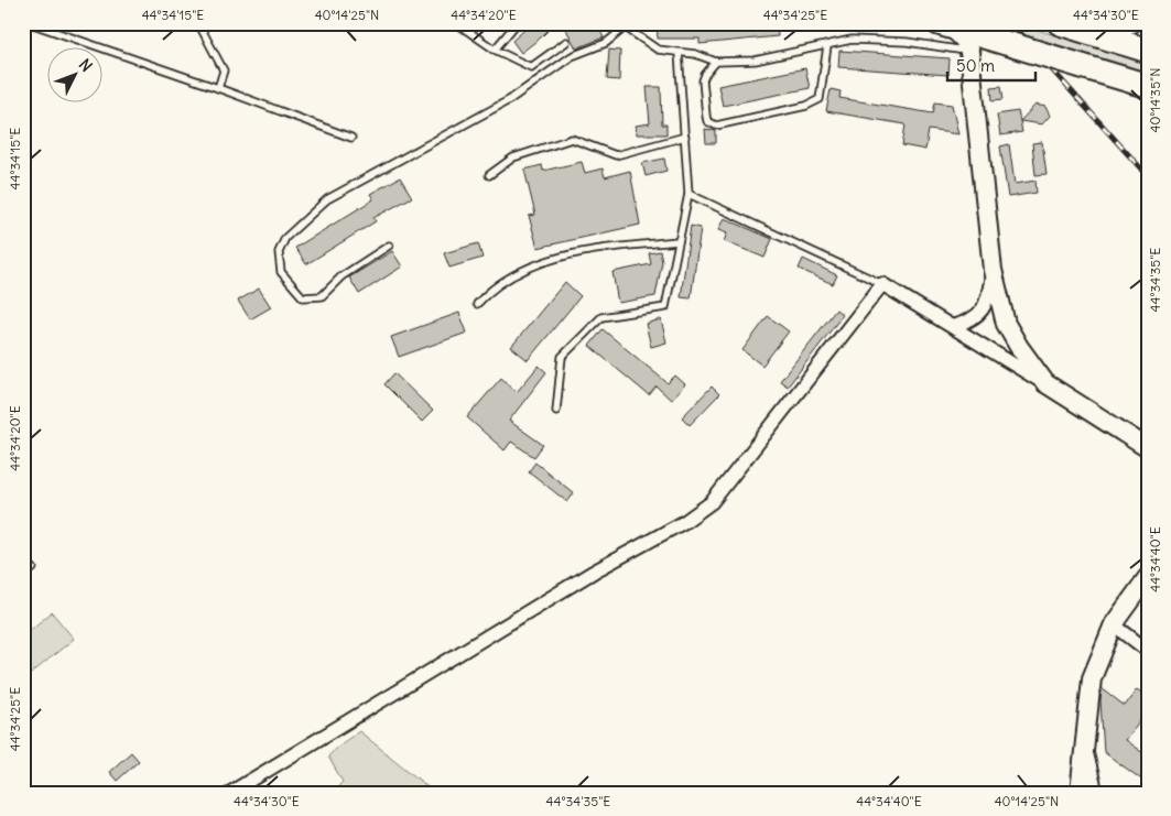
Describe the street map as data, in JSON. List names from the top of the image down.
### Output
{
  "scale_bar": "50 m",
  "north": "top right",
  "coordinates": [
    "44°34'15\"E",
    "40°14'25\"N",
    "44°34'20\"E",
    "44°34'25\"E",
    "44°34'30\"E",
    "40°14'35\"N",
    "44°34'35\"E",
    "44°34'40\"E"
  ]
}
